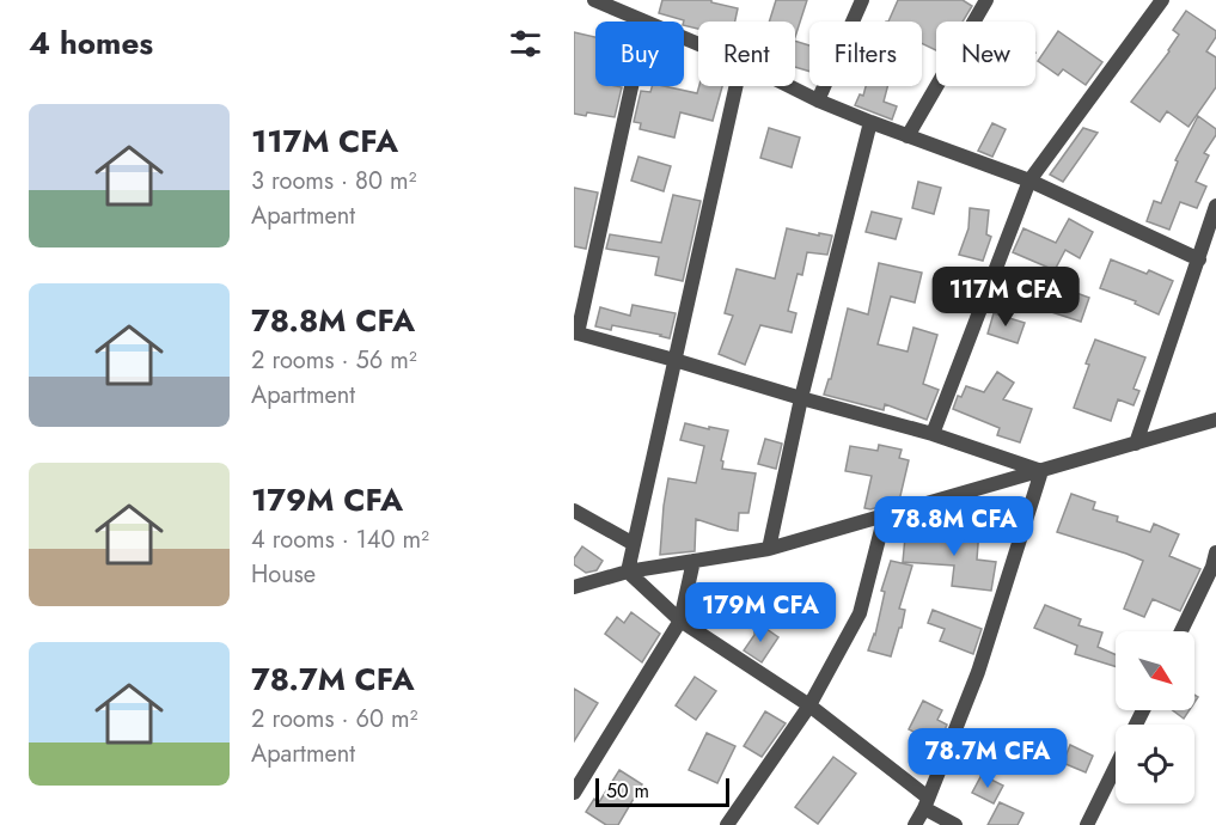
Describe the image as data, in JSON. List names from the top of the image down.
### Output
{
  "scale_bar": "50 m",
  "north": "bottom right",
  "page": {
    "heading": "4 homes",
    "chip": [
      "Buy",
      "Rent",
      "Filters",
      "New"
    ],
    "list": [
      {
        "name": "117M CFA",
        "note": "3 rooms · 80 m² · Apartment"
      },
      {
        "name": "78.8M CFA",
        "note": "2 rooms · 56 m² · Apartment"
      },
      {
        "name": "179M CFA",
        "note": "4 rooms · 140 m² · House"
      },
      {
        "name": "78.7M CFA",
        "note": "2 rooms · 60 m² · Apartment"
      }
    ],
    "price": [
      "117M CFA",
      "78.8M CFA",
      "179M CFA",
      "78.7M CFA"
    ],
    "scale": "50 m"
  }
}
